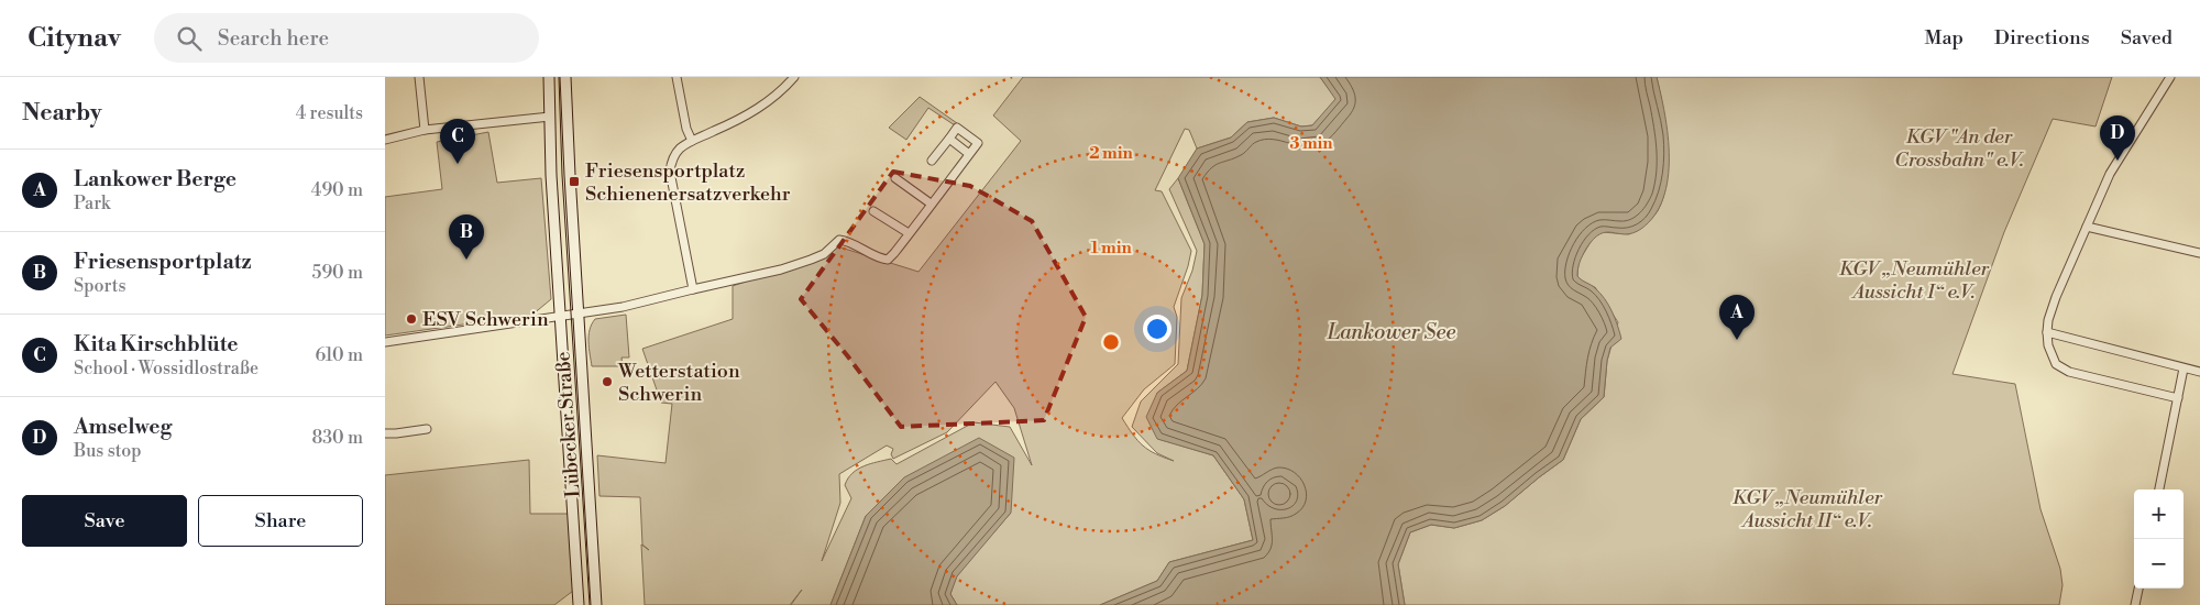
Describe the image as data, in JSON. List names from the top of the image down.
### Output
{
  "streets": {
    "street": ["Lübecker Straße"]
  },
  "water": ["Lankower See"],
  "parks": ["KGV \"An der Crossbahn\" e.V.", "KGV „Neumühler Aussicht I“ e.V.", "KGV „Neumühler Aussicht II“ e.V."],
  "places": {
    "transit": ["Friesensportplatz Schienenersatzverkehr"],
    "other": ["ESV Schwerin", "Wetterstation Schwerin"]
  },
  "page": {
    "header": "Citynav",
    "search": "Search here",
    "nav": ["Map", "Directions", "Saved"],
    "heading": ["Nearby", "4 results"],
    "pins": [
      "D",
      "C",
      "B",
      "A"
    ],
    "list": [
      {
        "mark": "A",
        "name": "Lankower Berge",
        "note": "Park",
        "value": "490 m"
      },
      {
        "mark": "B",
        "name": "Friesensportplatz",
        "note": "Sports",
        "value": "590 m"
      },
      {
        "mark": "C",
        "name": "Kita Kirschblüte",
        "note": "School · Wossidlostraße",
        "value": "610 m"
      },
      {
        "mark": "D",
        "name": "Amselweg",
        "note": "Bus stop",
        "value": "830 m"
      }
    ],
    "buttons": ["Save", "Share"],
    "map_buttons": ["+", "−"]
  },
  "rings": ["3 min", "2 min", "1 min"]
}
